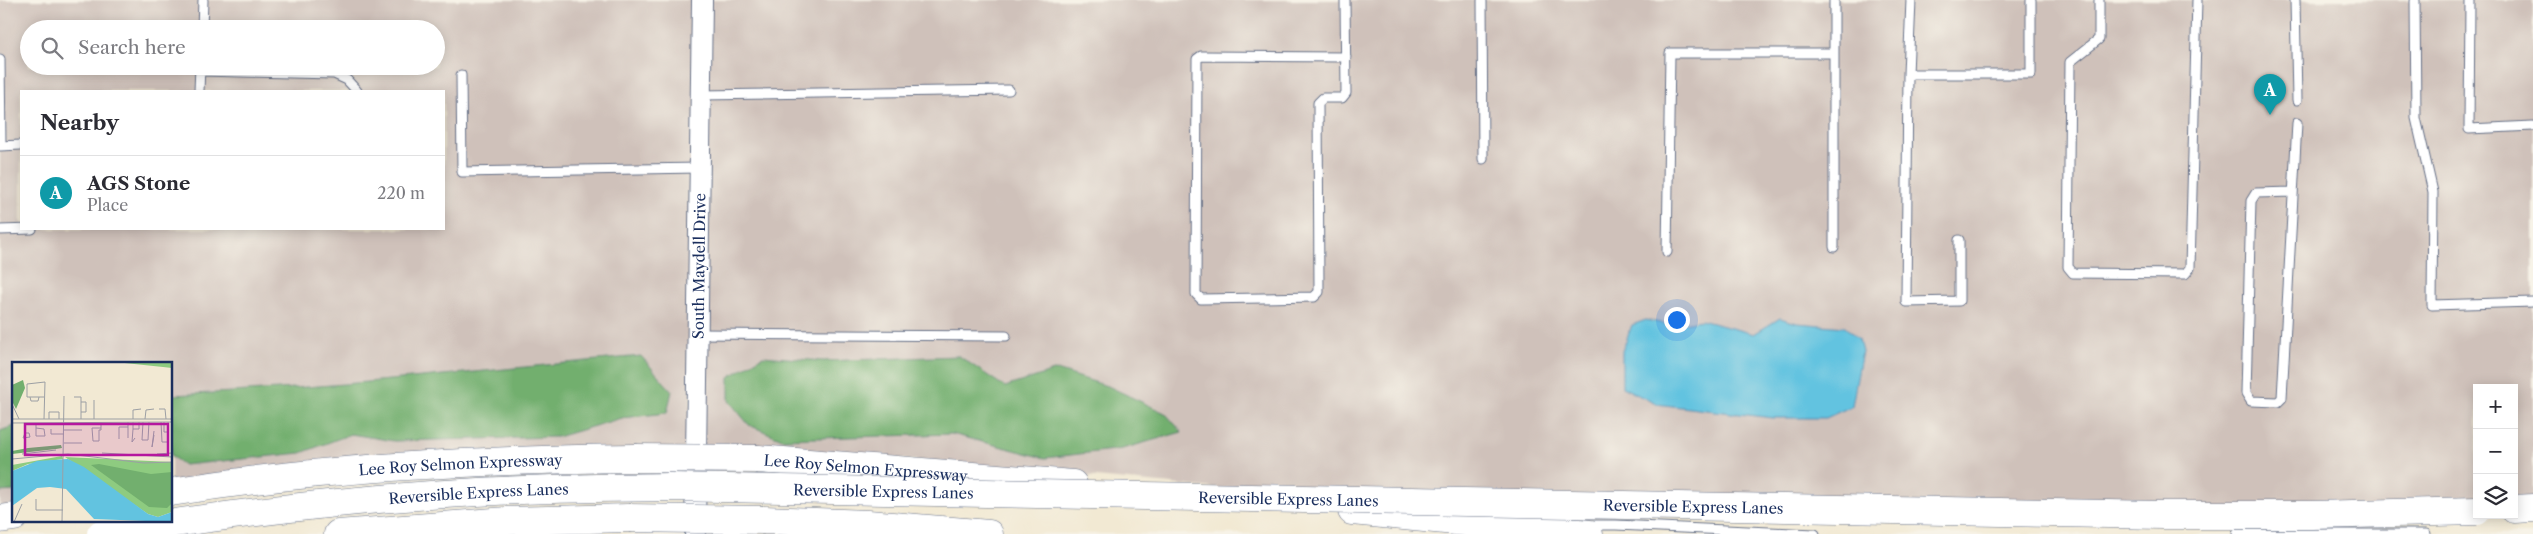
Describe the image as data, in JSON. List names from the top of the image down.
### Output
{
  "streets": {
    "highway": ["Lee Roy Selmon Expressway", "Reversible Express Lanes"],
    "street": ["South Maydell Drive"]
  },
  "page": {
    "search": "Search here",
    "pins": "A",
    "heading": "Nearby",
    "list": [
      {
        "mark": "A",
        "name": "AGS Stone",
        "note": "Place",
        "value": "220 m"
      }
    ],
    "map_buttons": ["+", "−"]
  }
}
